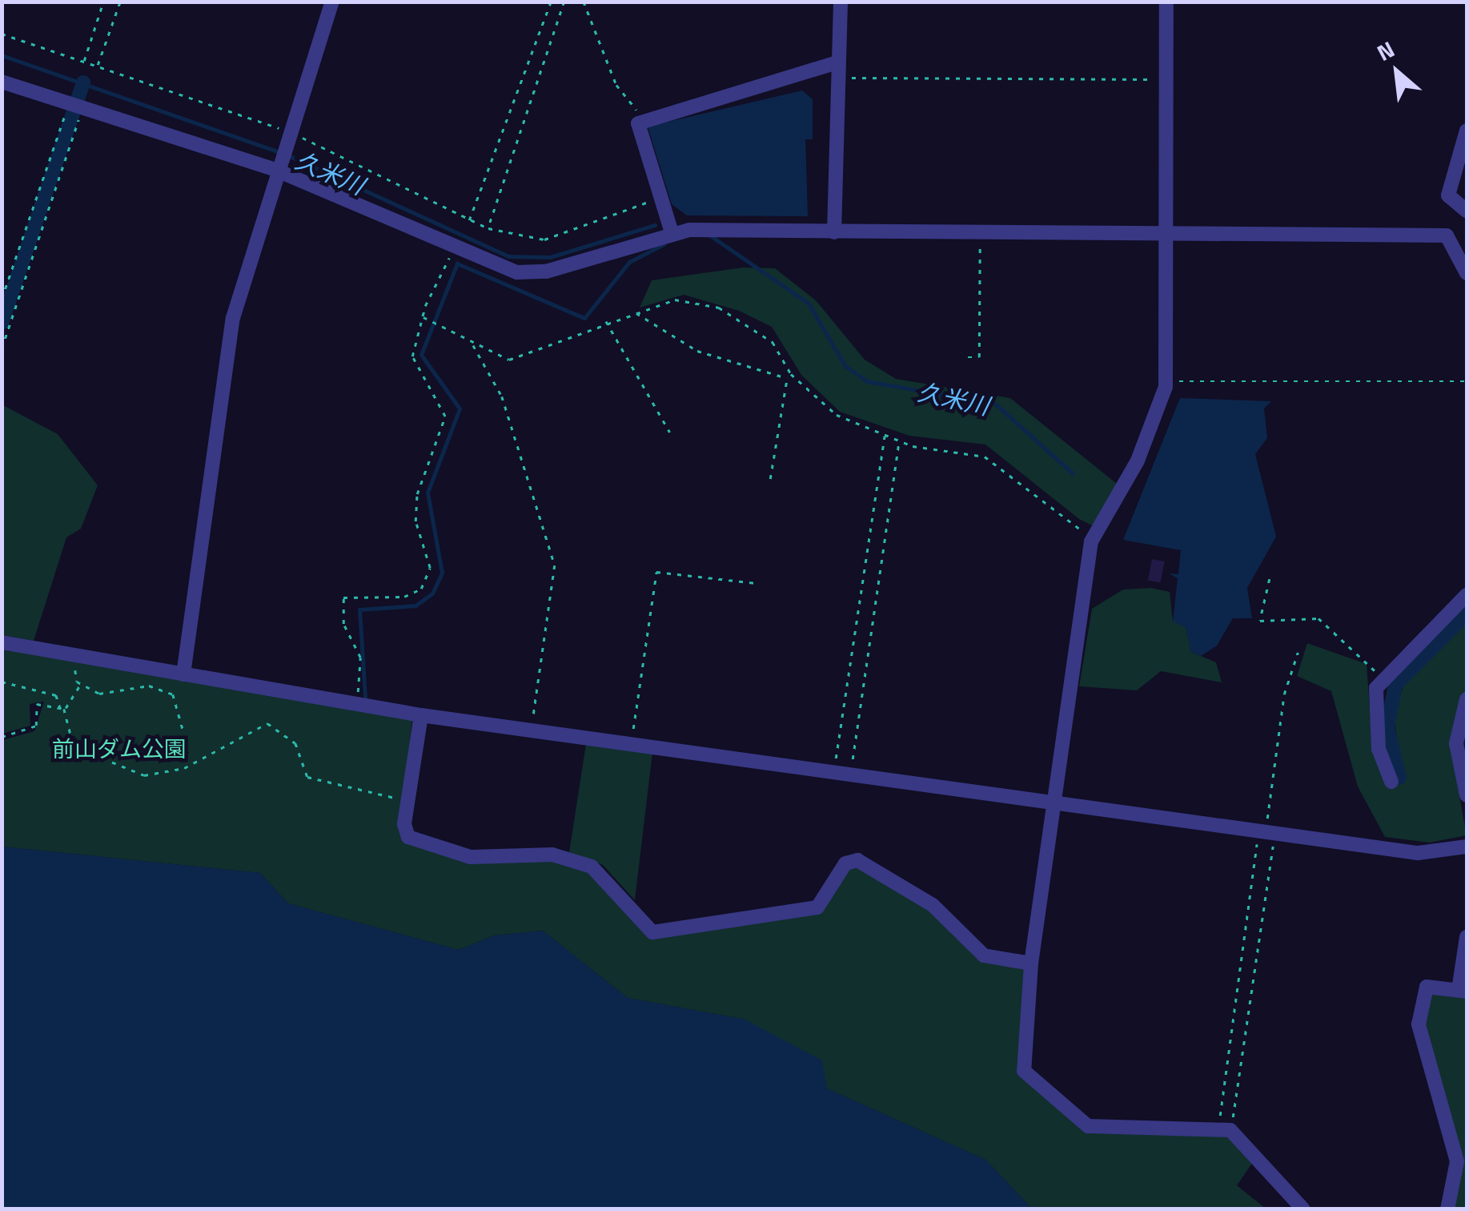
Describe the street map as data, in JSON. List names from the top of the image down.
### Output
{
  "water": ["久米川"],
  "parks": ["前山ダム公園"],
  "north": "top left"
}
